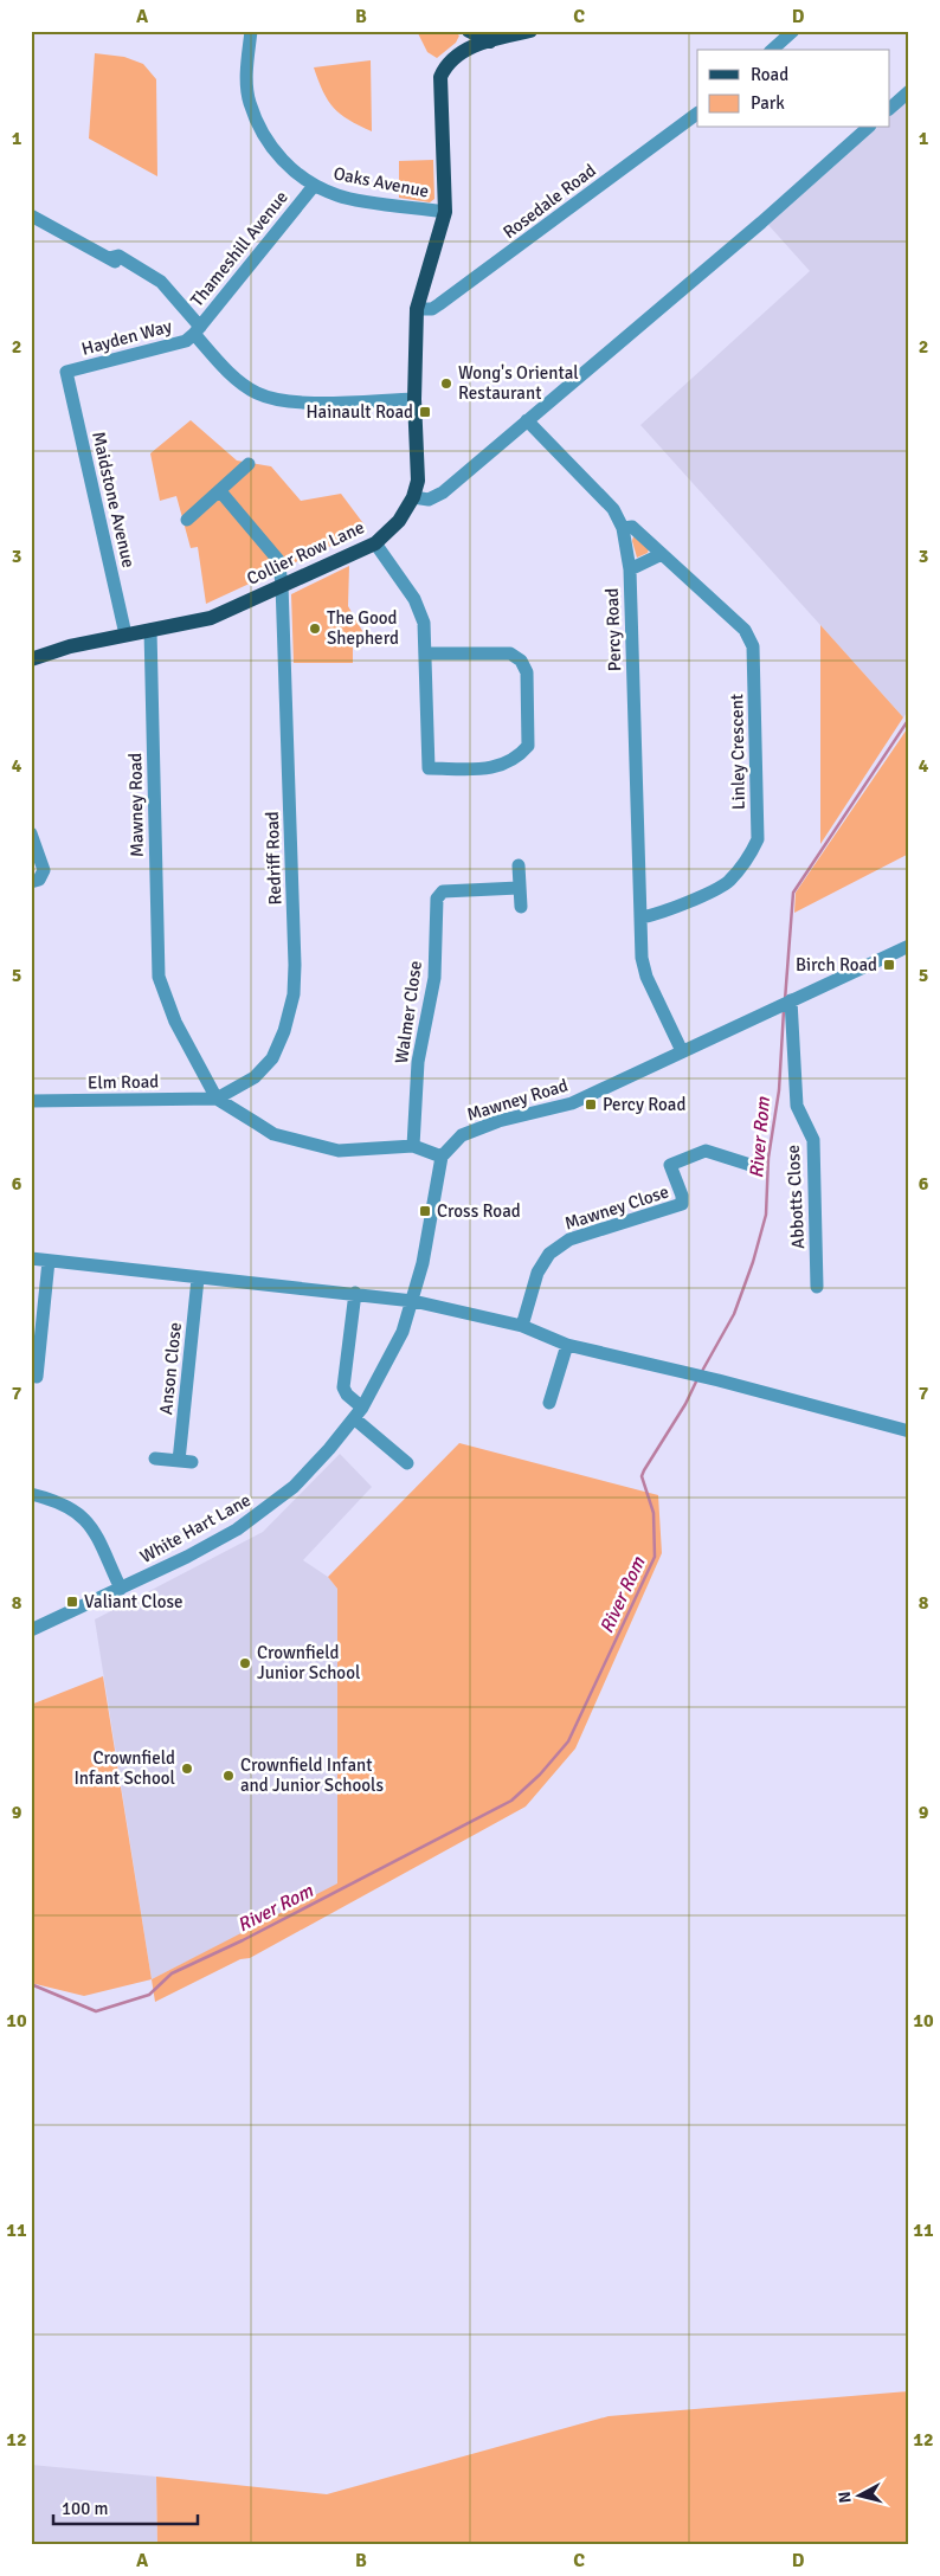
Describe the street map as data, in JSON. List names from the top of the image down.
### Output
{
  "streets": {
    "main road": ["Collier Row Lane"],
    "street": [
      "Oaks Avenue",
      "Rosedale Road",
      "Thameshill Avenue",
      "Hayden Way",
      "Maidstone Avenue",
      "Percy Road",
      "Linley Crescent",
      "Mawney Road",
      "Redriff Road",
      "Walmer Close",
      "Elm Road",
      "Abbotts Close",
      "Mawney Close",
      "Anson Close",
      "White Hart Lane"
    ]
  },
  "crossings": [
    ["Oaks Avenue", "Thameshill Avenue"],
    ["Oaks Avenue", "Collier Row Lane"],
    ["Rosedale Road", "Collier Row Lane"],
    ["Thameshill Avenue", "Hayden Way"],
    ["Hayden Way", "Maidstone Avenue"],
    ["Maidstone Avenue", "Collier Row Lane"],
    ["Collier Row Lane", "Mawney Road"],
    ["Collier Row Lane", "Redriff Road"],
    ["Percy Road", "Linley Crescent"],
    ["Percy Road", "Mawney Road"],
    ["Mawney Road", "Redriff Road"],
    ["Mawney Road", "Walmer Close"],
    ["Mawney Road", "Elm Road"],
    ["Mawney Road", "Abbotts Close"],
    ["Mawney Road", "White Hart Lane"],
    ["Redriff Road", "Elm Road"]
  ],
  "water": ["River Rom"],
  "places": {
    "other": [
      "Wong's Oriental Restaurant",
      "The Good Shepherd",
      "Crownfield Junior School",
      "Crownfield Infant School",
      "Crownfield Infant and Junior Schools"
    ],
    "transit": [
      "Hainault Road",
      "Birch Road",
      "Percy Road",
      "Cross Road",
      "Valiant Close"
    ]
  },
  "legend": ["Road", "Park"],
  "scale_bar": "100 m",
  "north": "left",
  "grid": {
    "columns": [
      "A",
      "B",
      "C",
      "D"
    ],
    "rows": [
      "1",
      "2",
      "3",
      "4",
      "5",
      "6",
      "7",
      "8",
      "9",
      "10",
      "11",
      "12"
    ]
  }
}
